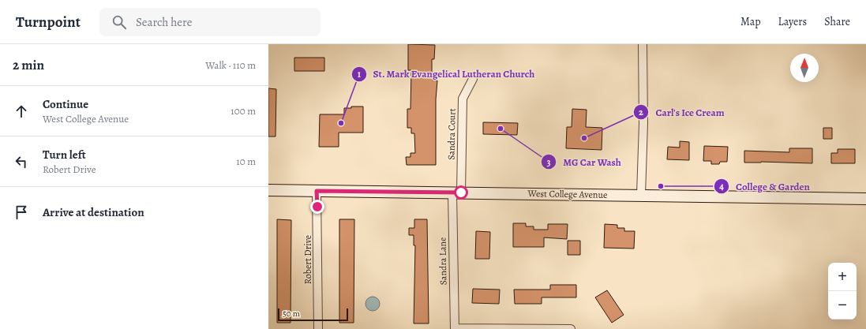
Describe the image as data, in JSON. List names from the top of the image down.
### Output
{
  "streets": {
    "main road": ["West College Avenue"],
    "street": ["Sandra Court", "Robert Drive", "Sandra Lane"]
  },
  "crossings": [
    ["Sandra Court", "West College Avenue"],
    ["Sandra Court", "Sandra Lane"],
    ["West College Avenue", "Robert Drive"],
    ["West College Avenue", "Sandra Lane"]
  ],
  "places": [
    "St. Mark Evangelical Lutheran Church",
    "MG Car Wash",
    "Carl's Ice Cream",
    "College & Garden"
  ],
  "scale_bar": "50 m",
  "north": "top",
  "page": {
    "header": "Turnpoint",
    "search": "Search here",
    "nav": ["Map", "Layers", "Share"],
    "heading": ["2 min", "Walk · 110 m"],
    "list": [
      ["Continue", "West College Avenue", "100 m"],
      ["Turn left", "Robert Drive", "10 m"],
      "Arrive at destination"
    ],
    "map_buttons": ["+", "−"],
    "scale": "50 m"
  }
}
